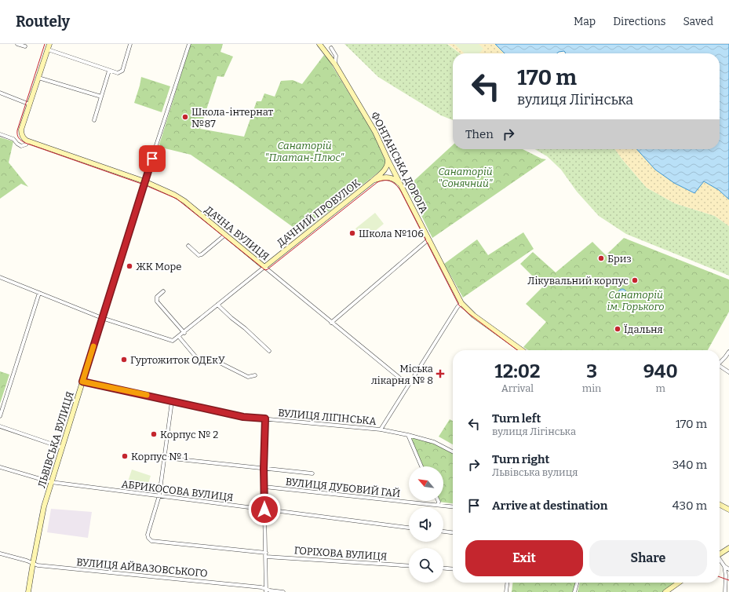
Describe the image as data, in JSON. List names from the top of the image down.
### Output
{
  "streets": {
    "main road": [
      "ФОНТАНСЬКА ДОРОГА",
      "ДАЧНИЙ ПРОВУЛОК",
      "ДАЧНА ВУЛИЦЯ",
      "ЛЬВІВСЬКА ВУЛИЦЯ"
    ],
    "street": [
      "ВУЛИЦЯ ЛІГІНСЬКА",
      "ВУЛИЦЯ ДУБОВИЙ ГАЙ",
      "АБРИКОСОВА ВУЛИЦЯ",
      "ГОРІХОВА ВУЛИЦЯ",
      "ВУЛИЦЯ АЙВАЗОВСЬКОГО"
    ]
  },
  "crossings": [
    ["ФОНТАНСЬКА ДОРОГА", "ДАЧНИЙ ПРОВУЛОК"],
    ["ДАЧНИЙ ПРОВУЛОК", "ДАЧНА ВУЛИЦЯ"],
    ["ДАЧНИЙ ПРОВУЛОК", "ЛЬВІВСЬКА ВУЛИЦЯ"],
    ["ДАЧНА ВУЛИЦЯ", "ЛЬВІВСЬКА ВУЛИЦЯ"],
    ["ВУЛИЦЯ ЛІГІНСЬКА", "ЛЬВІВСЬКА ВУЛИЦЯ"],
    ["ЛЬВІВСЬКА ВУЛИЦЯ", "АБРИКОСОВА ВУЛИЦЯ"],
    ["ЛЬВІВСЬКА ВУЛИЦЯ", "ВУЛИЦЯ АЙВАЗОВСЬКОГО"],
    ["АБРИКОСОВА ВУЛИЦЯ", "ГОРІХОВА ВУЛИЦЯ"]
  ],
  "parks": ["Санаторій \"Платан-Плюс\"", "Санаторій \"Сонячний\"", "Cанаторій ім. Горького"],
  "places": {
    "other": [
      "Школа-інтернат №87",
      "Школа №106",
      "Бриз",
      "ЖК Море",
      "Лікувальний корпус",
      "Їдальня",
      "Гуртожиток ОДЕкУ",
      "Корпус № 2",
      "Корпус № 1"
    ],
    "health": ["Міська лікарня № 8"]
  },
  "north": "top left",
  "page": {
    "header": "Routely",
    "nav": ["Map", "Directions", "Saved"],
    "turn": ["170 m", "вулиця Лігінська"],
    "then": "Then",
    "eta": [
      "12:02",
      "Arrival",
      "3",
      "min",
      "940",
      "m"
    ],
    "list": [
      {
        "name": "Turn left",
        "note": "вулиця Лігінська",
        "value": "170 m"
      },
      {
        "name": "Turn right",
        "note": "Львівська вулиця",
        "value": "340 m"
      },
      {
        "name": "Arrive at destination",
        "value": "430 m"
      }
    ],
    "buttons": ["Exit", "Share"]
  }
}
